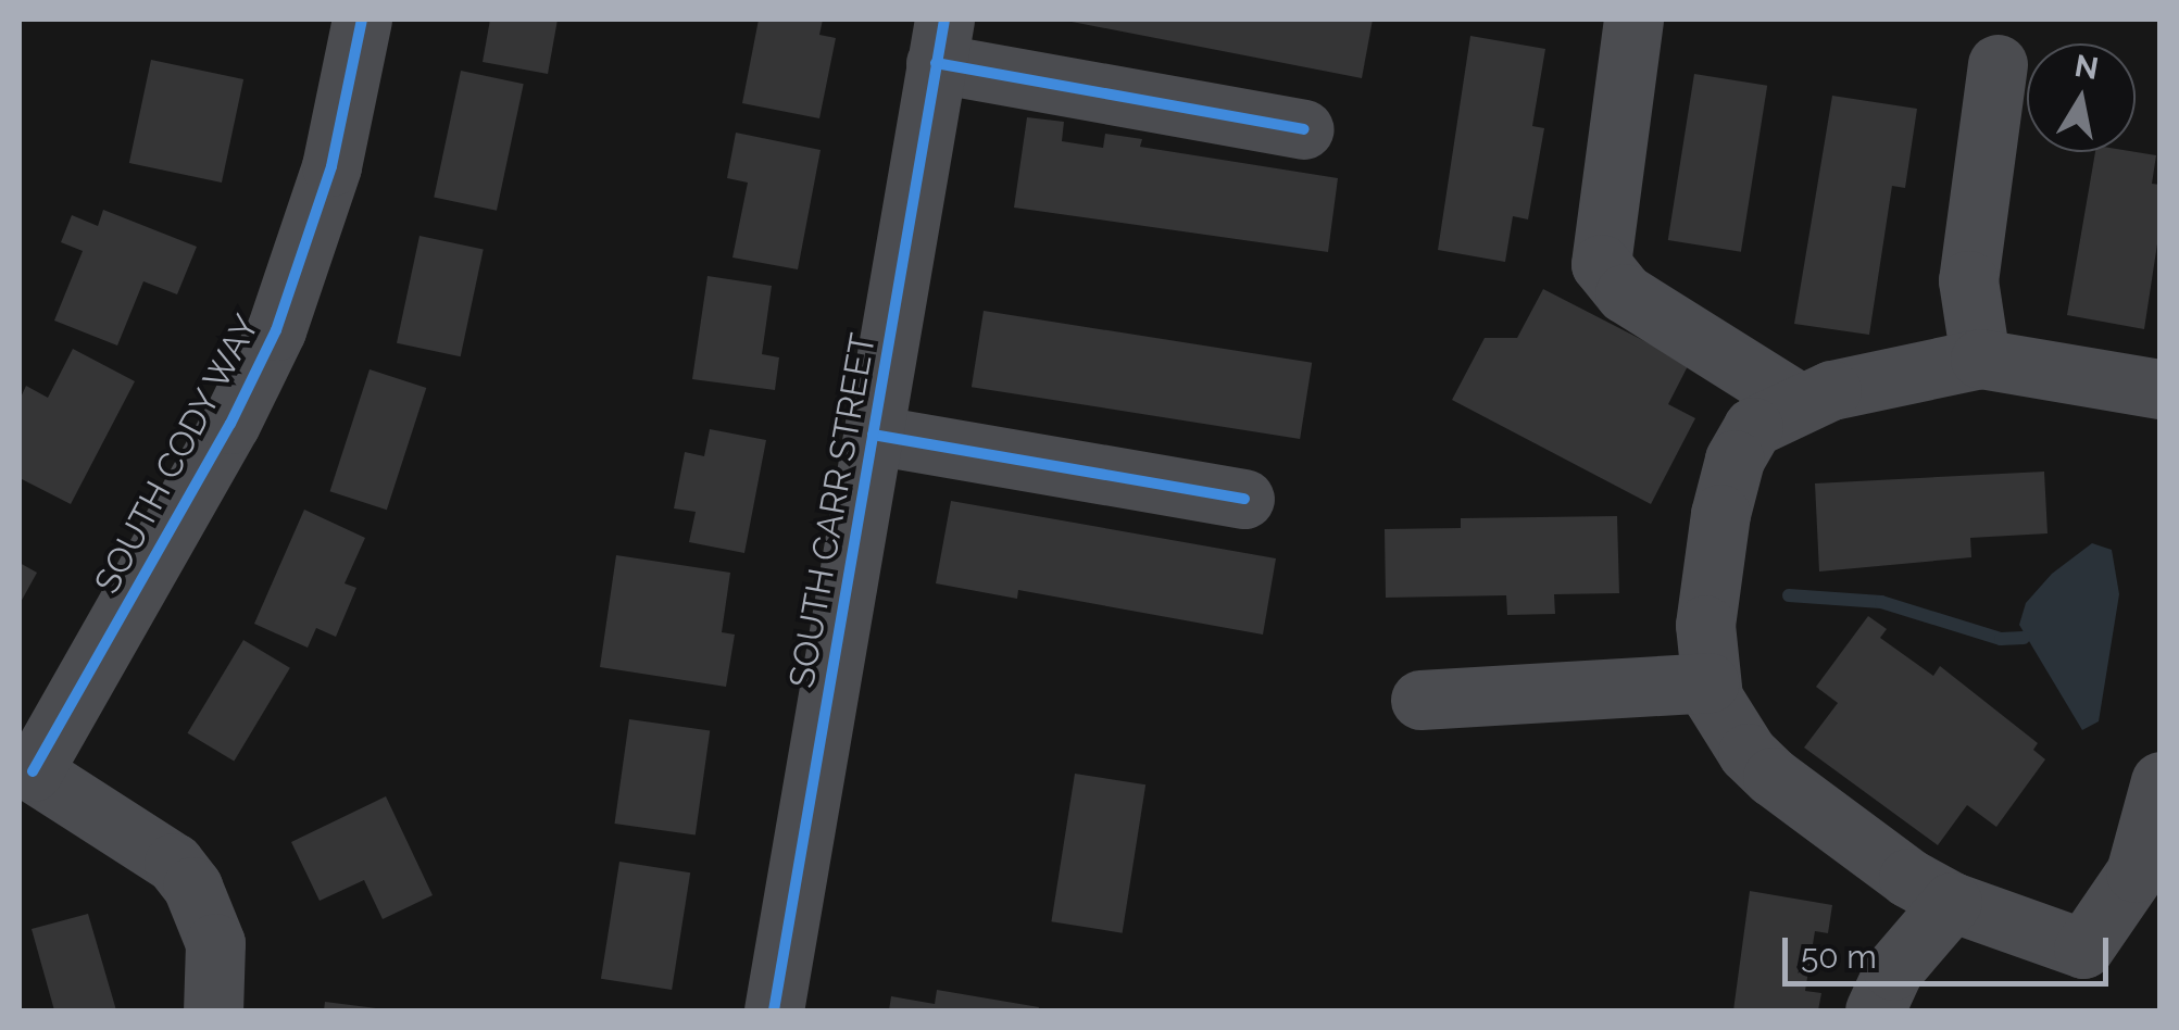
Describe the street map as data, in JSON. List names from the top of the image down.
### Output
{
  "streets": {
    "street": ["SOUTH CODY WAY", "SOUTH CARR STREET"]
  },
  "scale_bar": "50 m",
  "north": "top"
}
